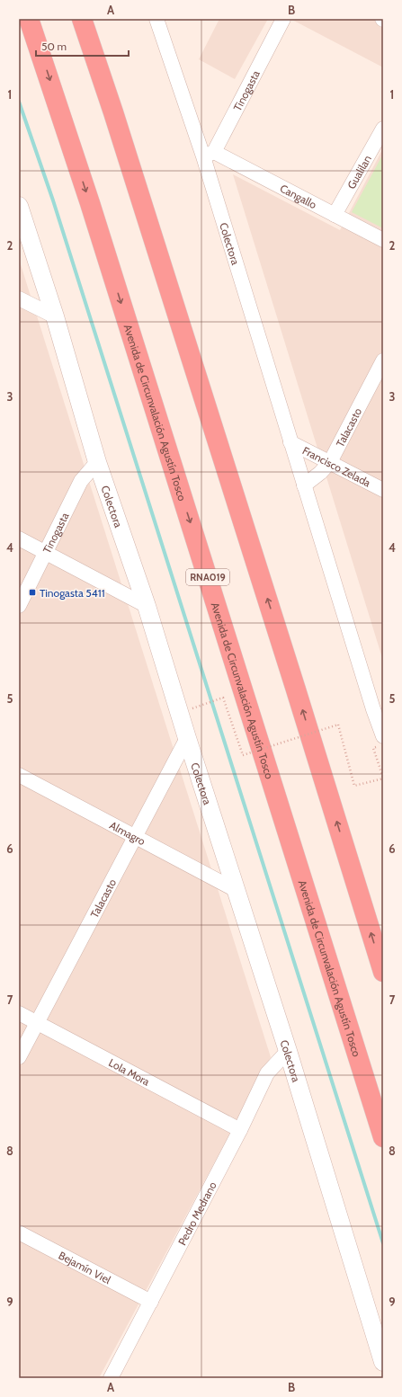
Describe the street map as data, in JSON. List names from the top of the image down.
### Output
{
  "streets": {
    "highway": ["Avenida de Circunvalación Agustín Tosco", "RNA019"],
    "street": [
      "Tinogasta",
      "Gualilan",
      "Cangallo",
      "Colectora",
      "Talacasto",
      "Francisco Zelada",
      "Almagro",
      "Lola Mora",
      "Pedro Medrano",
      "Bejamín Viel"
    ]
  },
  "crossings": [
    ["Tinogasta", "Cangallo"],
    ["Tinogasta", "Colectora"],
    ["Gualilan", "Cangallo"],
    ["Cangallo", "Colectora"],
    ["Colectora", "Talacasto"],
    ["Colectora", "Francisco Zelada"],
    ["Colectora", "Almagro"],
    ["Colectora", "Pedro Medrano"],
    ["Talacasto", "Francisco Zelada"],
    ["Talacasto", "Almagro"],
    ["Talacasto", "Lola Mora"],
    ["Lola Mora", "Pedro Medrano"],
    ["Pedro Medrano", "Bejamín Viel"]
  ],
  "places": {
    "transit": ["Tinogasta 5411"]
  },
  "scale_bar": "50 m",
  "grid": {
    "columns": ["A", "B"],
    "rows": [
      "1",
      "2",
      "3",
      "4",
      "5",
      "6",
      "7",
      "8",
      "9"
    ]
  }
}
